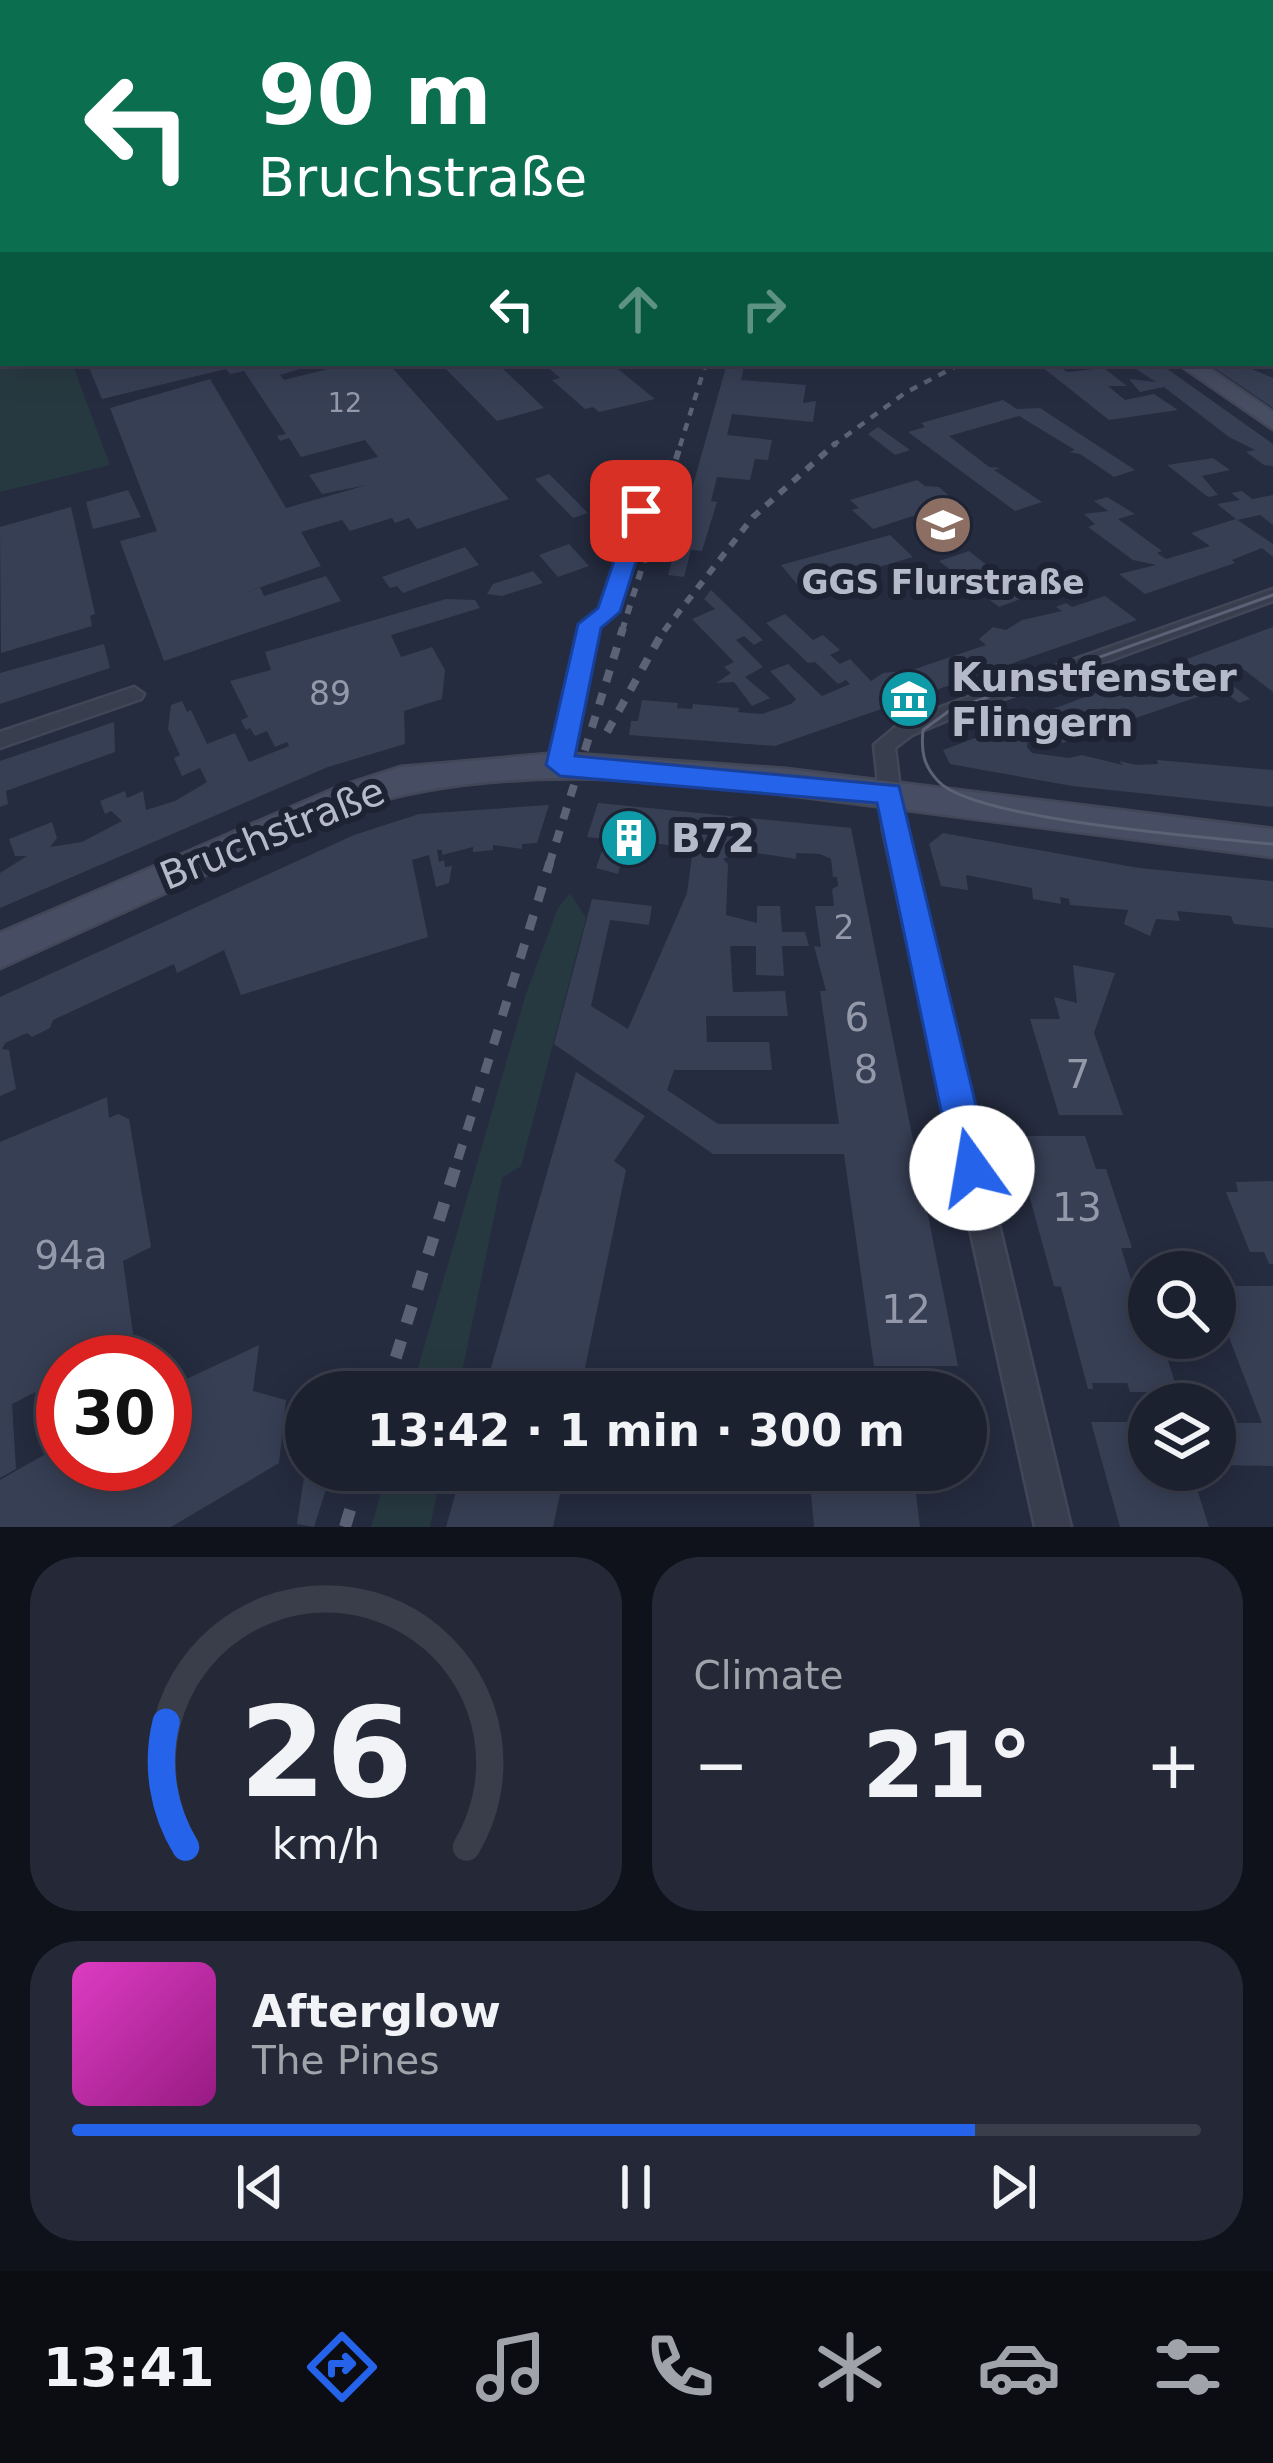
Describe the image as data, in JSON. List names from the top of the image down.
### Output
{
  "streets": {
    "street": ["Bruchstraße"]
  },
  "places": {
    "school or university": ["GGS Flurstraße"],
    "museum": ["Kunstfenster Flingern"],
    "building": ["B72"]
  },
  "house_numbers": [
    "12",
    "89",
    "2",
    "6",
    "8",
    "7",
    "13",
    "94a",
    "12"
  ],
  "page": {
    "turn": ["90 m", "Bruchstraße"],
    "limit": "30",
    "trip": "13:42 · 1 min · 300 m",
    "tile": "Climate",
    "heat": ["−", "21°", "+"],
    "song": ["Afterglow", "The Pines"],
    "tabs": "13:41",
    "gauge": ["26", "km/h"]
  }
}
